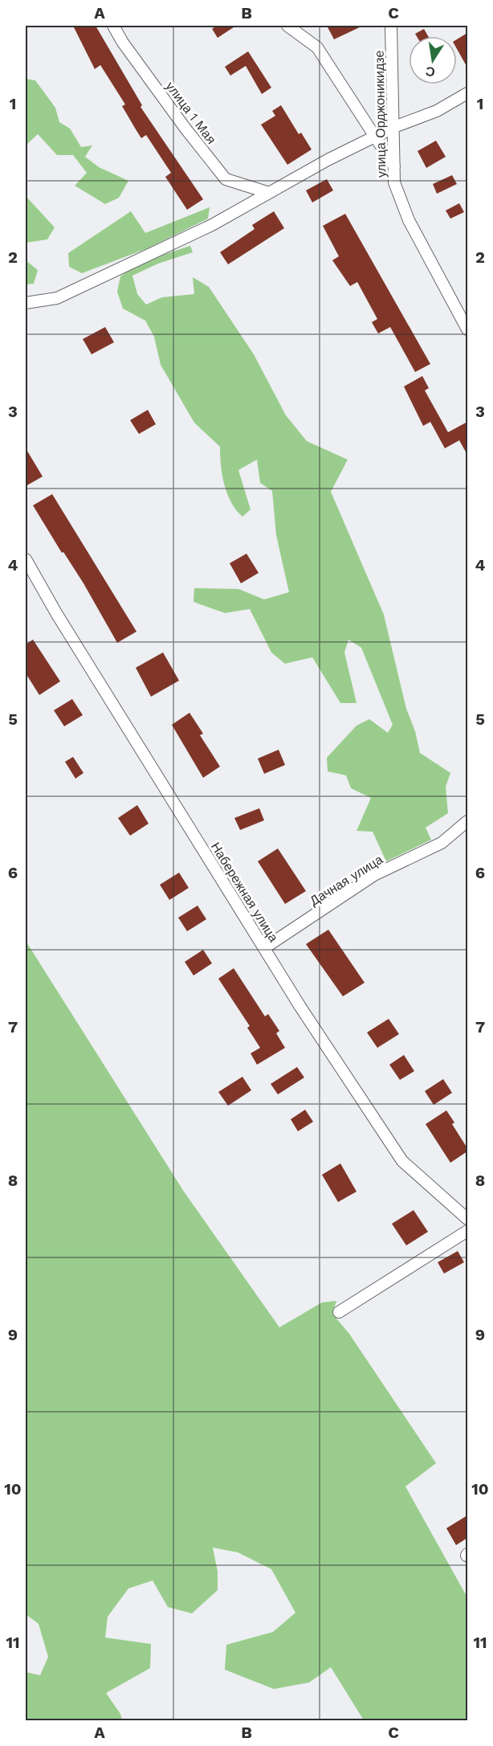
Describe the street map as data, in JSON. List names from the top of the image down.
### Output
{
  "streets": {
    "street": [
      "улица 1 Мая",
      "улица Орджоникидзе",
      "Дачная улица",
      "Набережная улица"
    ]
  },
  "crossings": [
    ["Дачная улица", "Набережная улица"]
  ],
  "north": "bottom",
  "grid": {
    "columns": ["A", "B", "C"],
    "rows": [
      "1",
      "2",
      "3",
      "4",
      "5",
      "6",
      "7",
      "8",
      "9",
      "10",
      "11"
    ]
  }
}
